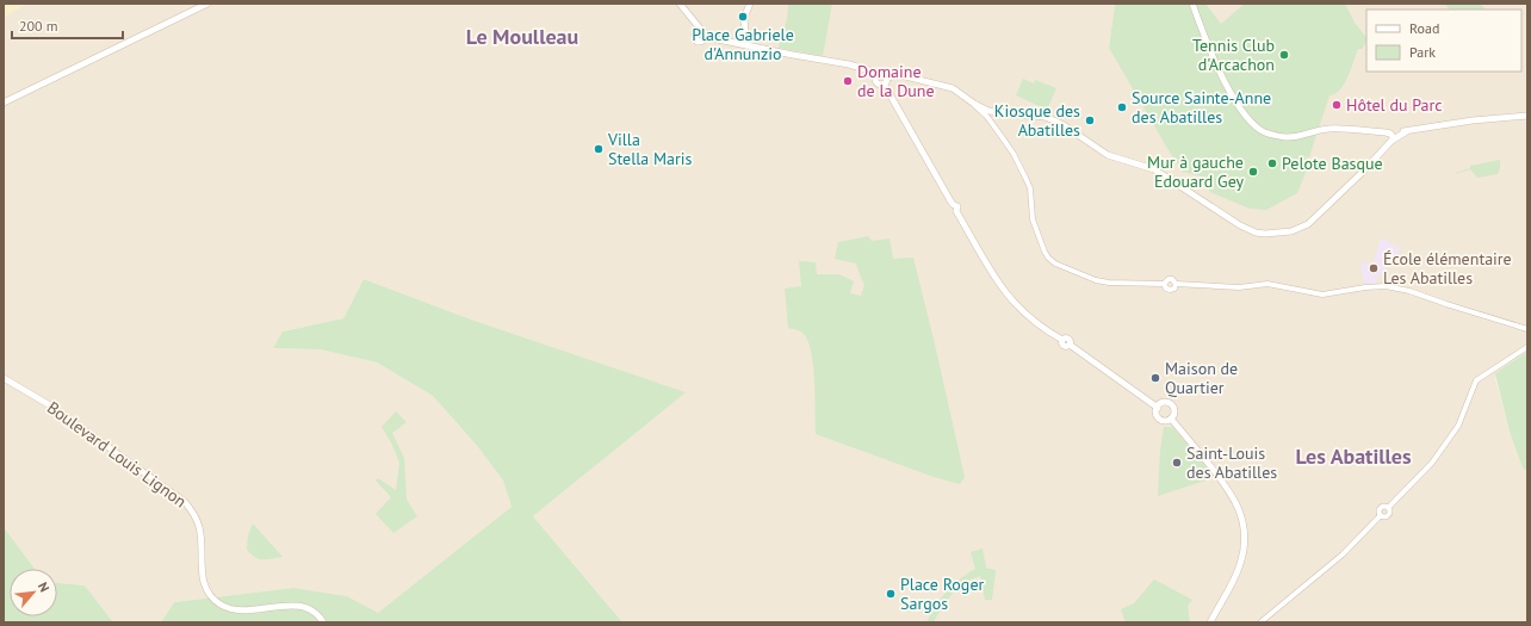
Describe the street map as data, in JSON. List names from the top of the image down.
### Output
{
  "streets": {
    "main road": ["Boulevard Louis Lignon"]
  },
  "districts": ["Le Moulleau", "Les Abatilles"],
  "places": [
    "Place Gabriele d'Annunzio",
    "Tennis Club d'Arcachon",
    "Domaine de la Dune",
    "Hôtel du Parc",
    "Source Sainte-Anne des Abatilles",
    "Kiosque des Abatilles",
    "Villa Stella Maris",
    "Pelote Basque",
    "Mur à gauche Edouard Gey",
    "École élémentaire Les Abatilles",
    "Maison de Quartier",
    "Saint-Louis des Abatilles",
    "Place Roger Sargos"
  ],
  "legend": ["Road", "Park"],
  "scale_bar": "200 m",
  "north": "top right"
}
